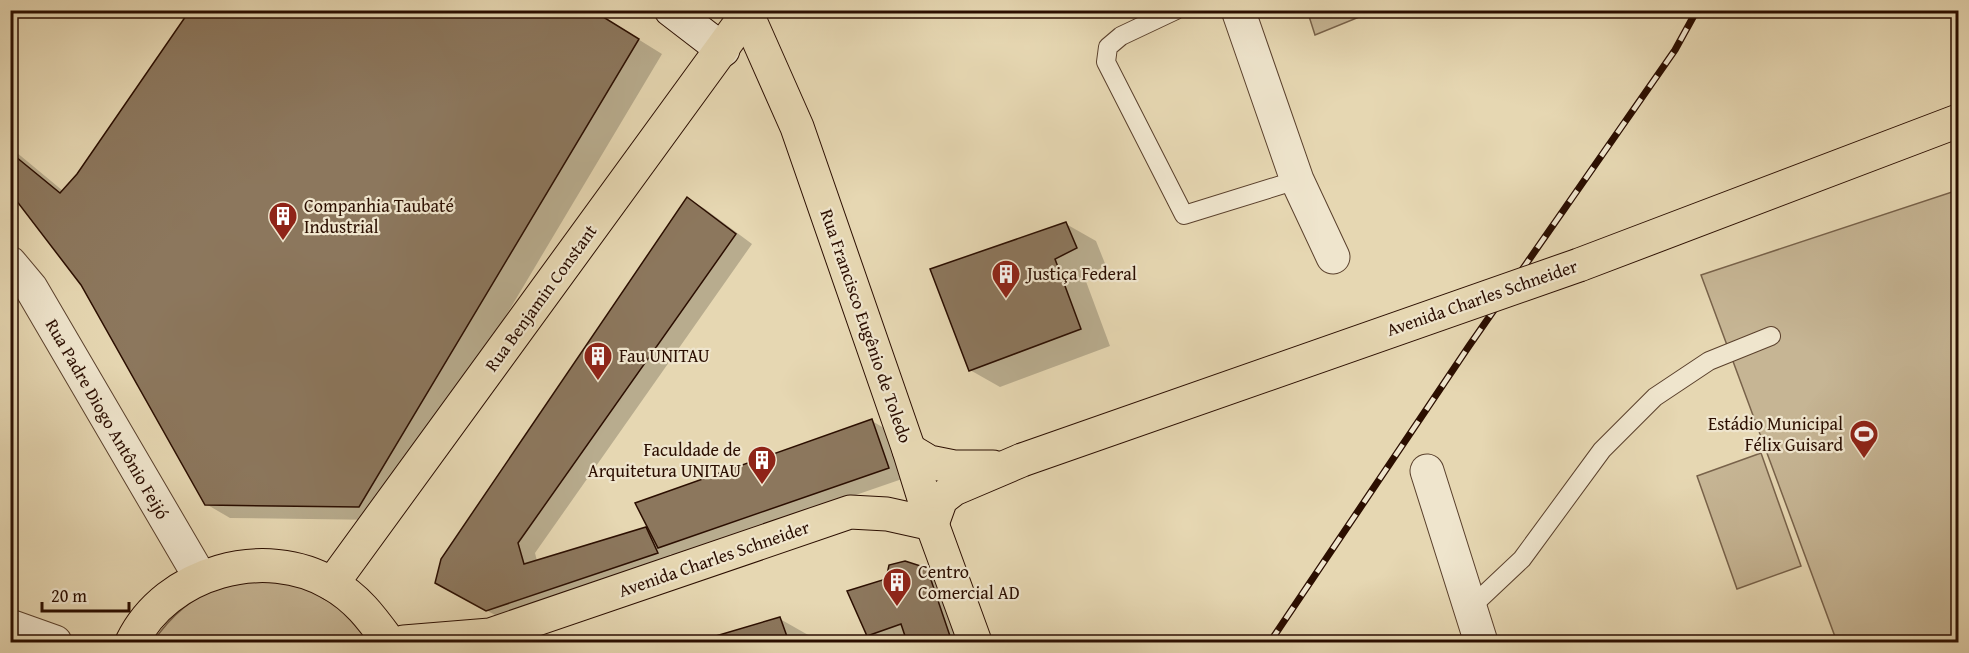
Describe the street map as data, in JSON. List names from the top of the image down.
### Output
{
  "streets": {
    "main road": ["Rua Benjamin Constant", "Avenida Charles Schneider", "Rua Francisco Eugênio de Toledo"],
    "street": ["Rua Padre Diogo Antônio Feijó"]
  },
  "crossings": [
    ["Rua Benjamin Constant", "Rua Francisco Eugênio de Toledo"],
    ["Avenida Charles Schneider", "Rua Francisco Eugênio de Toledo"]
  ],
  "places": {
    "building": [
      "Companhia Taubaté Industrial",
      "Justiça Federal",
      "Fau UNITAU",
      "Faculdade de Arquitetura UNITAU",
      "Centro Comercial AD"
    ],
    "sports": ["Estádio Municipal Félix Guisard"]
  },
  "scale_bar": "20 m"
}
